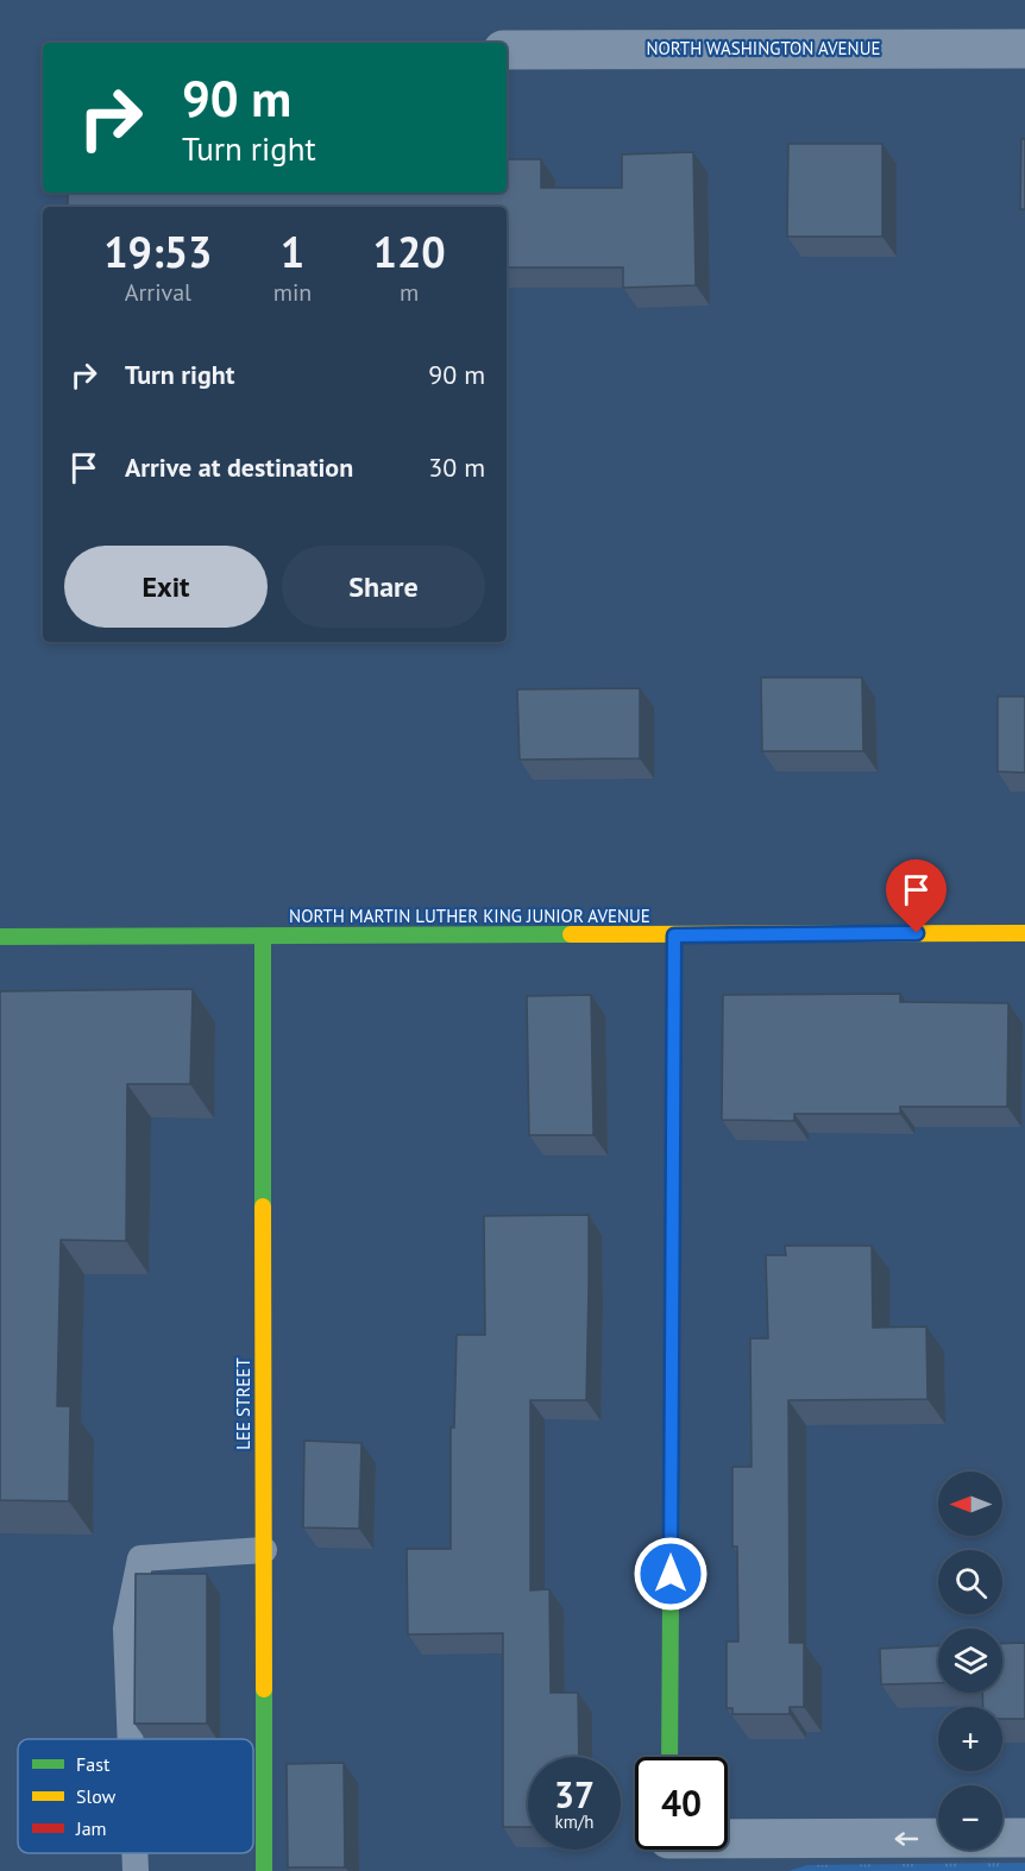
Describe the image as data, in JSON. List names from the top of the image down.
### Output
{
  "streets": {
    "street": ["NORTH WASHINGTON AVENUE", "NORTH MARTIN LUTHER KING JUNIOR AVENUE", "LEE STREET"]
  },
  "crossings": [
    ["NORTH MARTIN LUTHER KING JUNIOR AVENUE", "LEE STREET"]
  ],
  "legend": ["Fast", "Slow", "Jam"],
  "north": "left",
  "page": {
    "turn": ["90 m", "Turn right"],
    "eta": [
      "19:53",
      "Arrival",
      "1",
      "min",
      "120",
      "m"
    ],
    "list": [
      {
        "name": "Turn right",
        "value": "90 m"
      },
      {
        "name": "Arrive at destination",
        "value": "30 m"
      }
    ],
    "buttons": ["Exit", "Share"],
    "map_buttons": ["+", "−"],
    "speed": "37 km/h",
    "limit": "40"
  }
}
